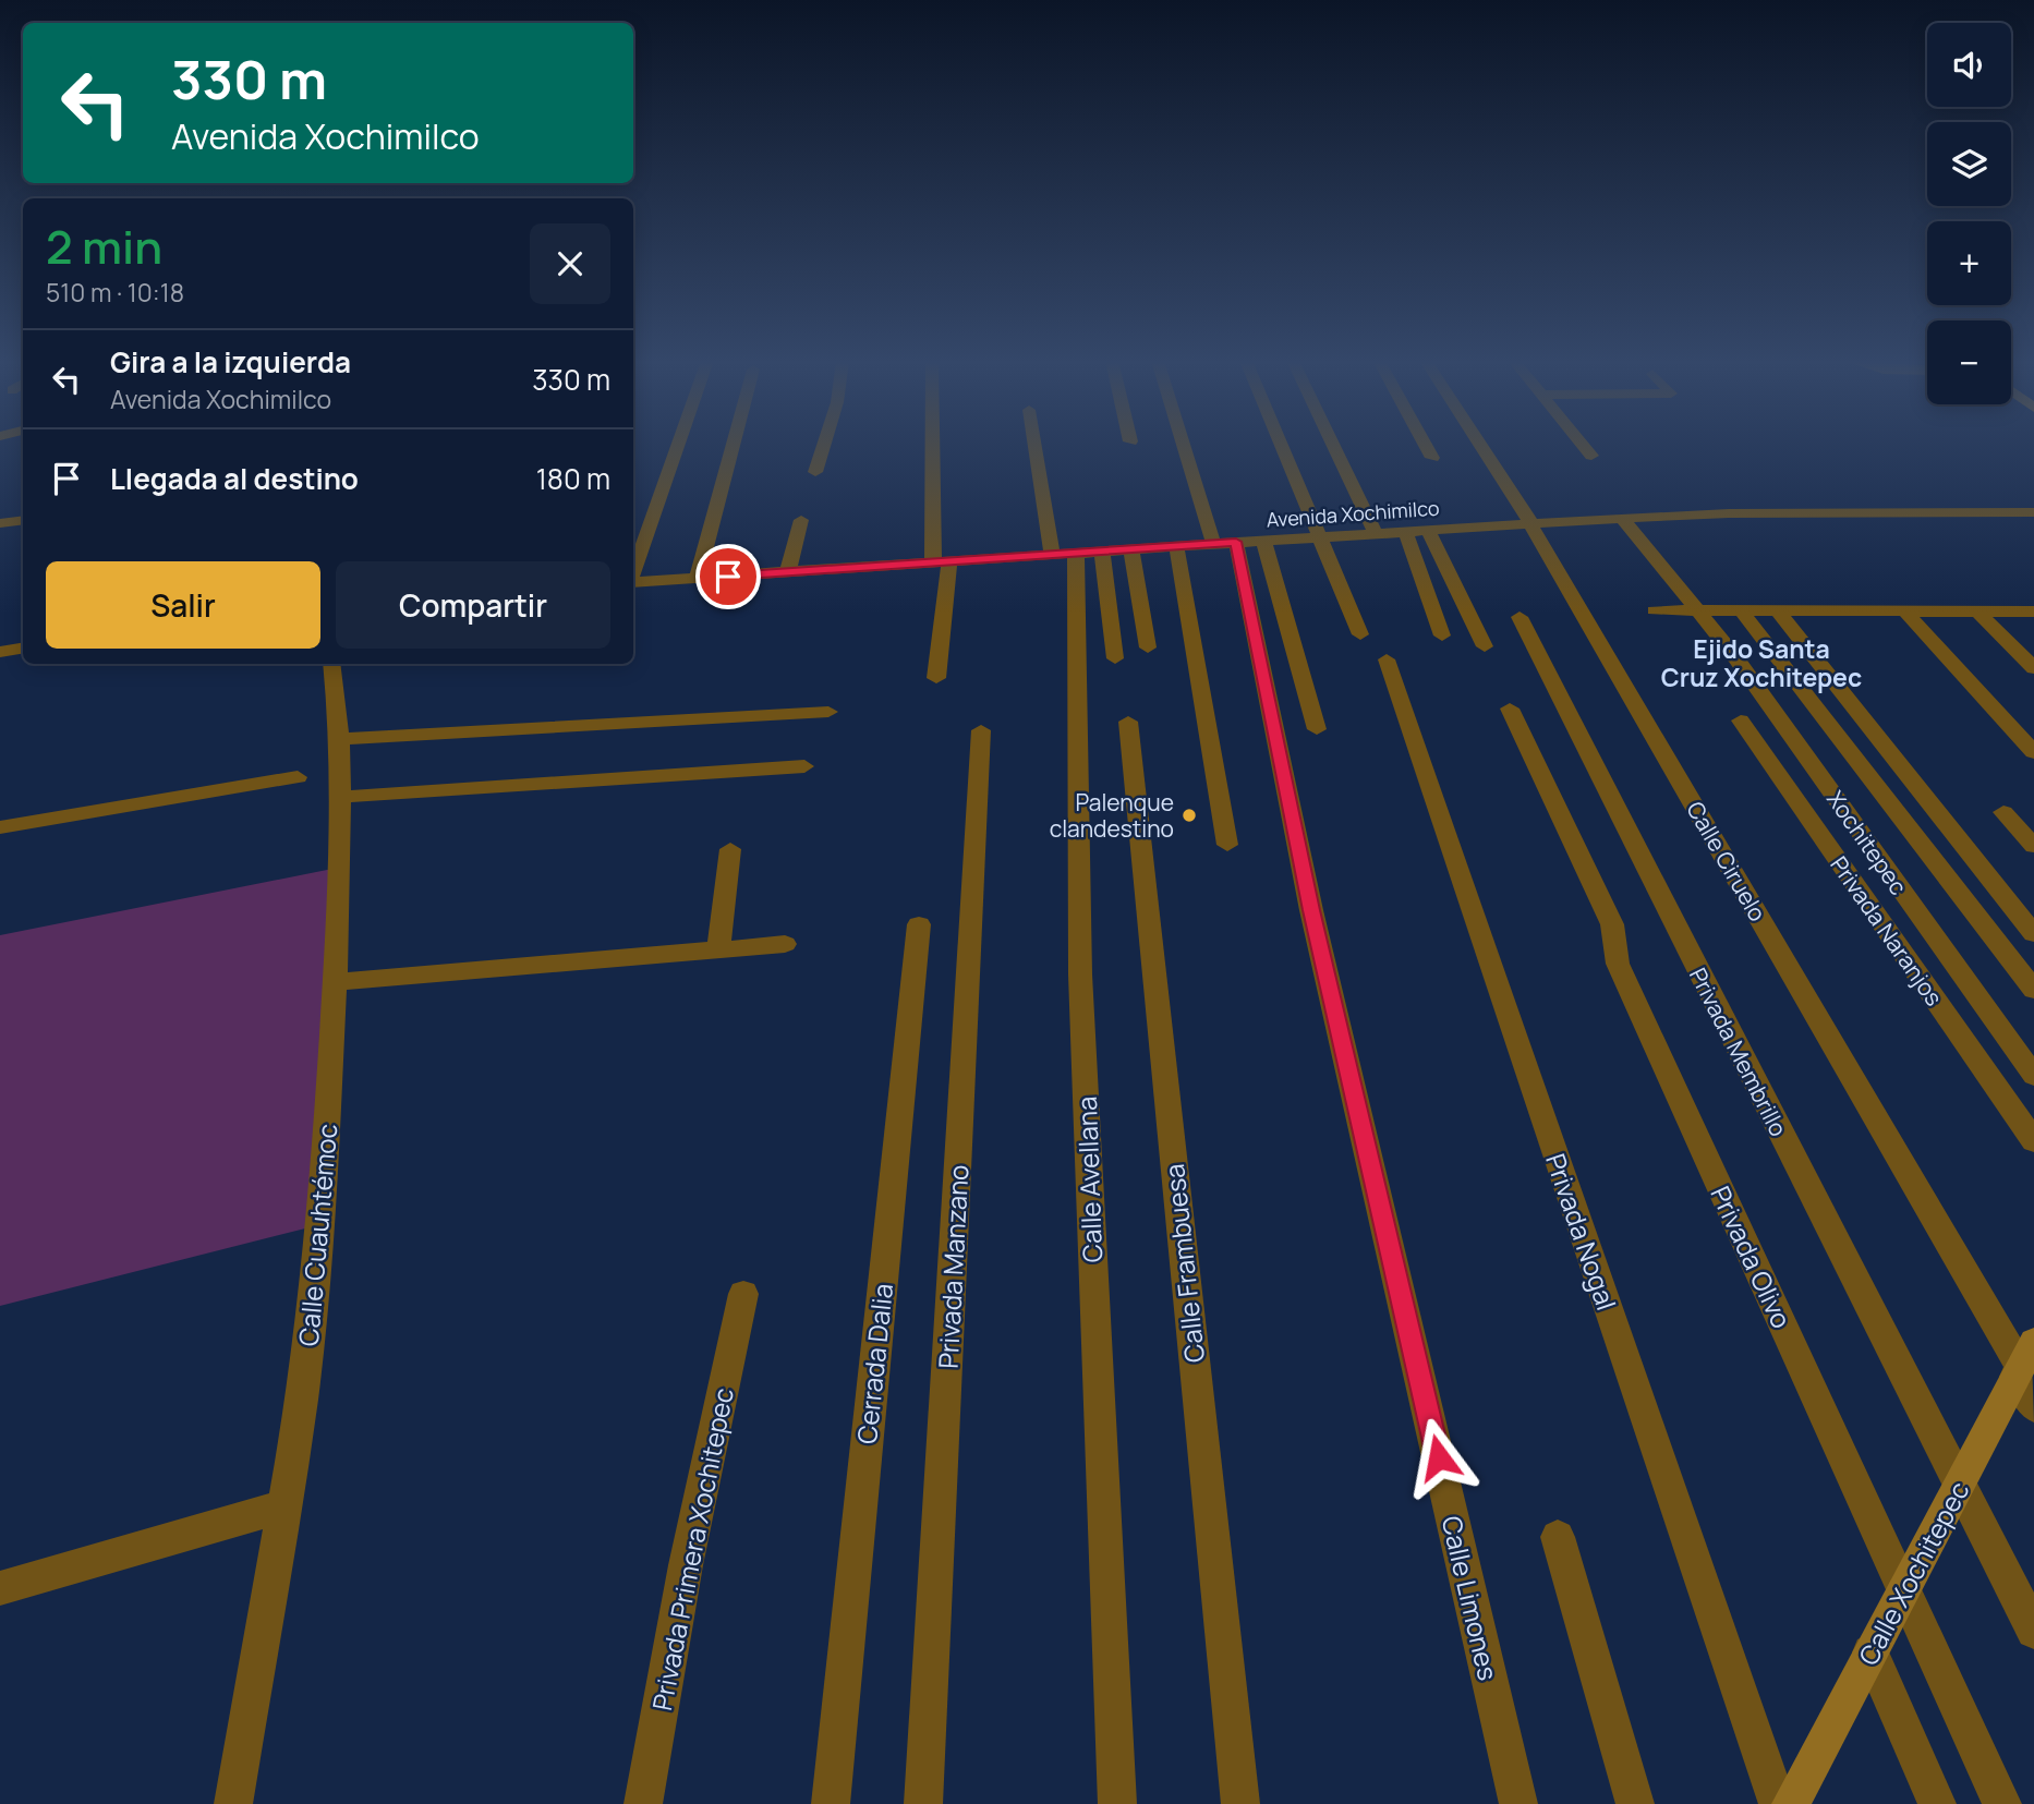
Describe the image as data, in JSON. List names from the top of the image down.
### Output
{
  "streets": {
    "street": [
      "Avenida Xochimilco",
      "Xochitepec",
      "Calle Ciruelo",
      "Privada Naranjos",
      "Privada Membrillo",
      "Calle Avellana",
      "Privada Nogal",
      "Calle Cuauhtémoc",
      "Privada Olivo",
      "Calle Frambuesa",
      "Privada Manzano",
      "Cerrada Dalia",
      "Privada Primera Xochitepec",
      "Calle Xochitepec",
      "Calle Limones"
    ]
  },
  "crossings": [
    ["Avenida Xochimilco", "Xochitepec"],
    ["Avenida Xochimilco", "Calle Ciruelo"],
    ["Avenida Xochimilco", "Calle Avellana"],
    ["Avenida Xochimilco", "Calle Limones"],
    ["Calle Ciruelo", "Calle Xochitepec"],
    ["Privada Membrillo", "Calle Xochitepec"],
    ["Privada Olivo", "Calle Xochitepec"]
  ],
  "districts": ["Ejido Santa Cruz Xochitepec"],
  "places": ["Palenque clandestino"],
  "page": {
    "map_buttons": ["+", "−"],
    "turn": ["330 m", "Avenida Xochimilco"],
    "heading": ["2 min", "510 m · 10:18"],
    "list": [
      {
        "name": "Gira a la izquierda",
        "note": "Avenida Xochimilco",
        "value": "330 m"
      },
      {
        "name": "Llegada al destino",
        "value": "180 m"
      }
    ],
    "buttons": ["Salir", "Compartir"]
  }
}
